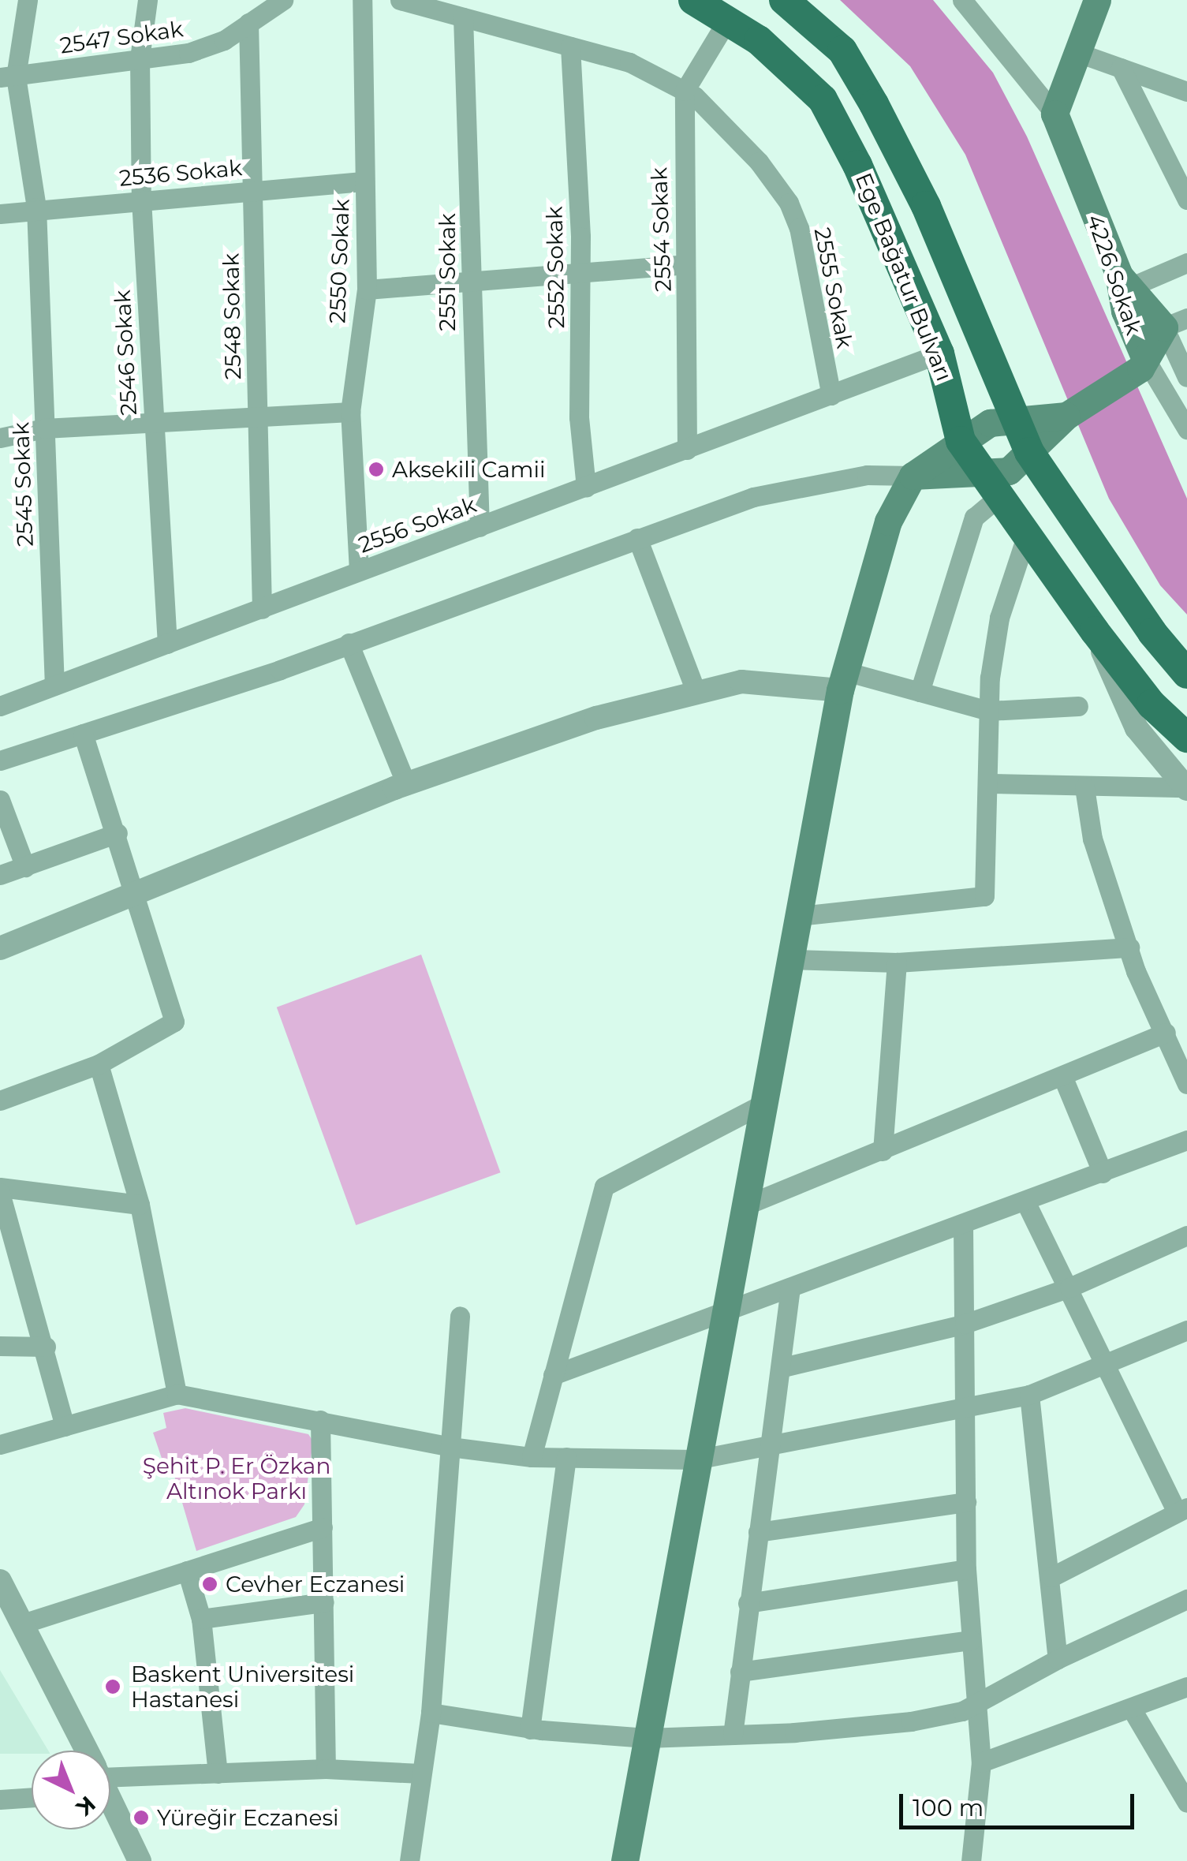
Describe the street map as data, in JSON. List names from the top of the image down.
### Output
{
  "streets": {
    "main road": ["4226 Sokak", "Ege Bağatur Bulvarı"],
    "street": [
      "2547 Sokak",
      "2536 Sokak",
      "2554 Sokak",
      "2550 Sokak",
      "2552 Sokak",
      "2551 Sokak",
      "2555 Sokak",
      "2548 Sokak",
      "2546 Sokak",
      "2545 Sokak",
      "2556 Sokak"
    ]
  },
  "crossings": [
    ["2547 Sokak", "2548 Sokak"],
    ["2547 Sokak", "2546 Sokak"],
    ["2547 Sokak", "2545 Sokak"],
    ["2536 Sokak", "2550 Sokak"],
    ["2536 Sokak", "2548 Sokak"],
    ["2536 Sokak", "2546 Sokak"],
    ["2536 Sokak", "2545 Sokak"],
    ["2554 Sokak", "2555 Sokak"],
    ["2554 Sokak", "2556 Sokak"],
    ["2550 Sokak", "2556 Sokak"],
    ["2552 Sokak", "2555 Sokak"],
    ["2552 Sokak", "2556 Sokak"],
    ["2551 Sokak", "2555 Sokak"],
    ["2551 Sokak", "2556 Sokak"],
    ["Ege Bağatur Bulvarı", "2556 Sokak"],
    ["2555 Sokak", "2556 Sokak"],
    ["2548 Sokak", "2556 Sokak"],
    ["2546 Sokak", "2556 Sokak"],
    ["2545 Sokak", "2556 Sokak"]
  ],
  "parks": ["Şehit P. Er Özkan Altınok Parkı"],
  "places": [
    "Aksekili Camii",
    "Cevher Eczanesi",
    "Baskent Universitesi Hastanesi",
    "Yüreğir Eczanesi"
  ],
  "scale_bar": "100 m",
  "north": "bottom right"
}
